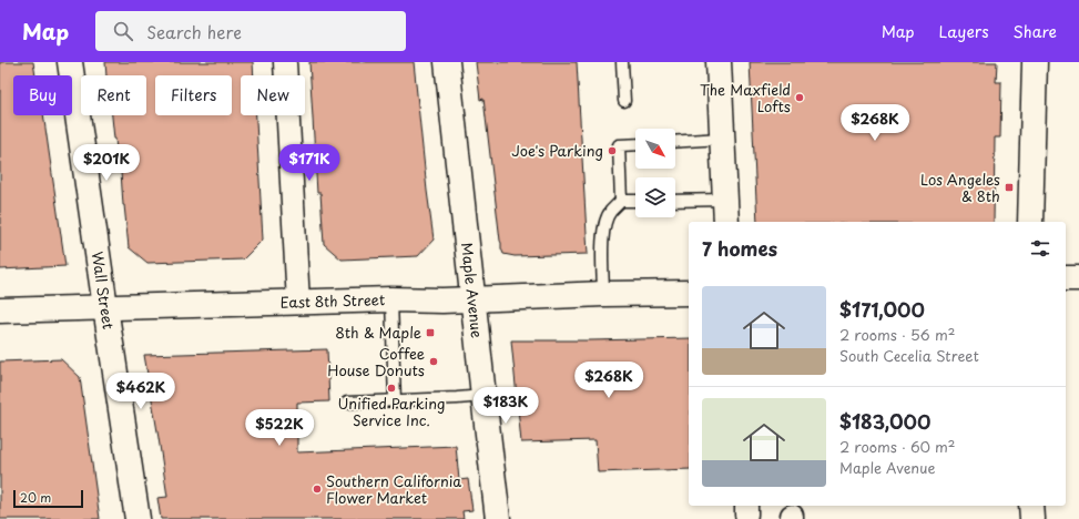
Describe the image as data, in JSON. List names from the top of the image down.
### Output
{
  "streets": {
    "main road": ["Wall Street", "Maple Avenue", "East 8th Street"]
  },
  "crossings": [
    ["Wall Street", "East 8th Street"],
    ["Maple Avenue", "East 8th Street"]
  ],
  "places": {
    "other": [
      "The Maxfield Lofts",
      "Joe's Parking",
      "Coffee House Donuts",
      "Unified Parking Service Inc.",
      "Southern California Flower Market"
    ],
    "transit": ["Los Angeles & 8th", "8th & Maple"]
  },
  "scale_bar": "20 m",
  "north": "bottom right",
  "page": {
    "header": "Map",
    "search": "Search here",
    "nav": ["Map", "Layers", "Share"],
    "chip": [
      "Buy",
      "Rent",
      "Filters",
      "New"
    ],
    "price": [
      "$268K",
      "$201K",
      "$171K",
      "$268K",
      "$462K",
      "$183K",
      "$522K"
    ],
    "heading": "7 homes",
    "list": [
      {
        "name": "$171,000",
        "note": "2 rooms · 56 m² · South Cecelia Street"
      },
      {
        "name": "$183,000",
        "note": "2 rooms · 60 m² · Maple Avenue"
      }
    ],
    "scale": "20 m"
  }
}
